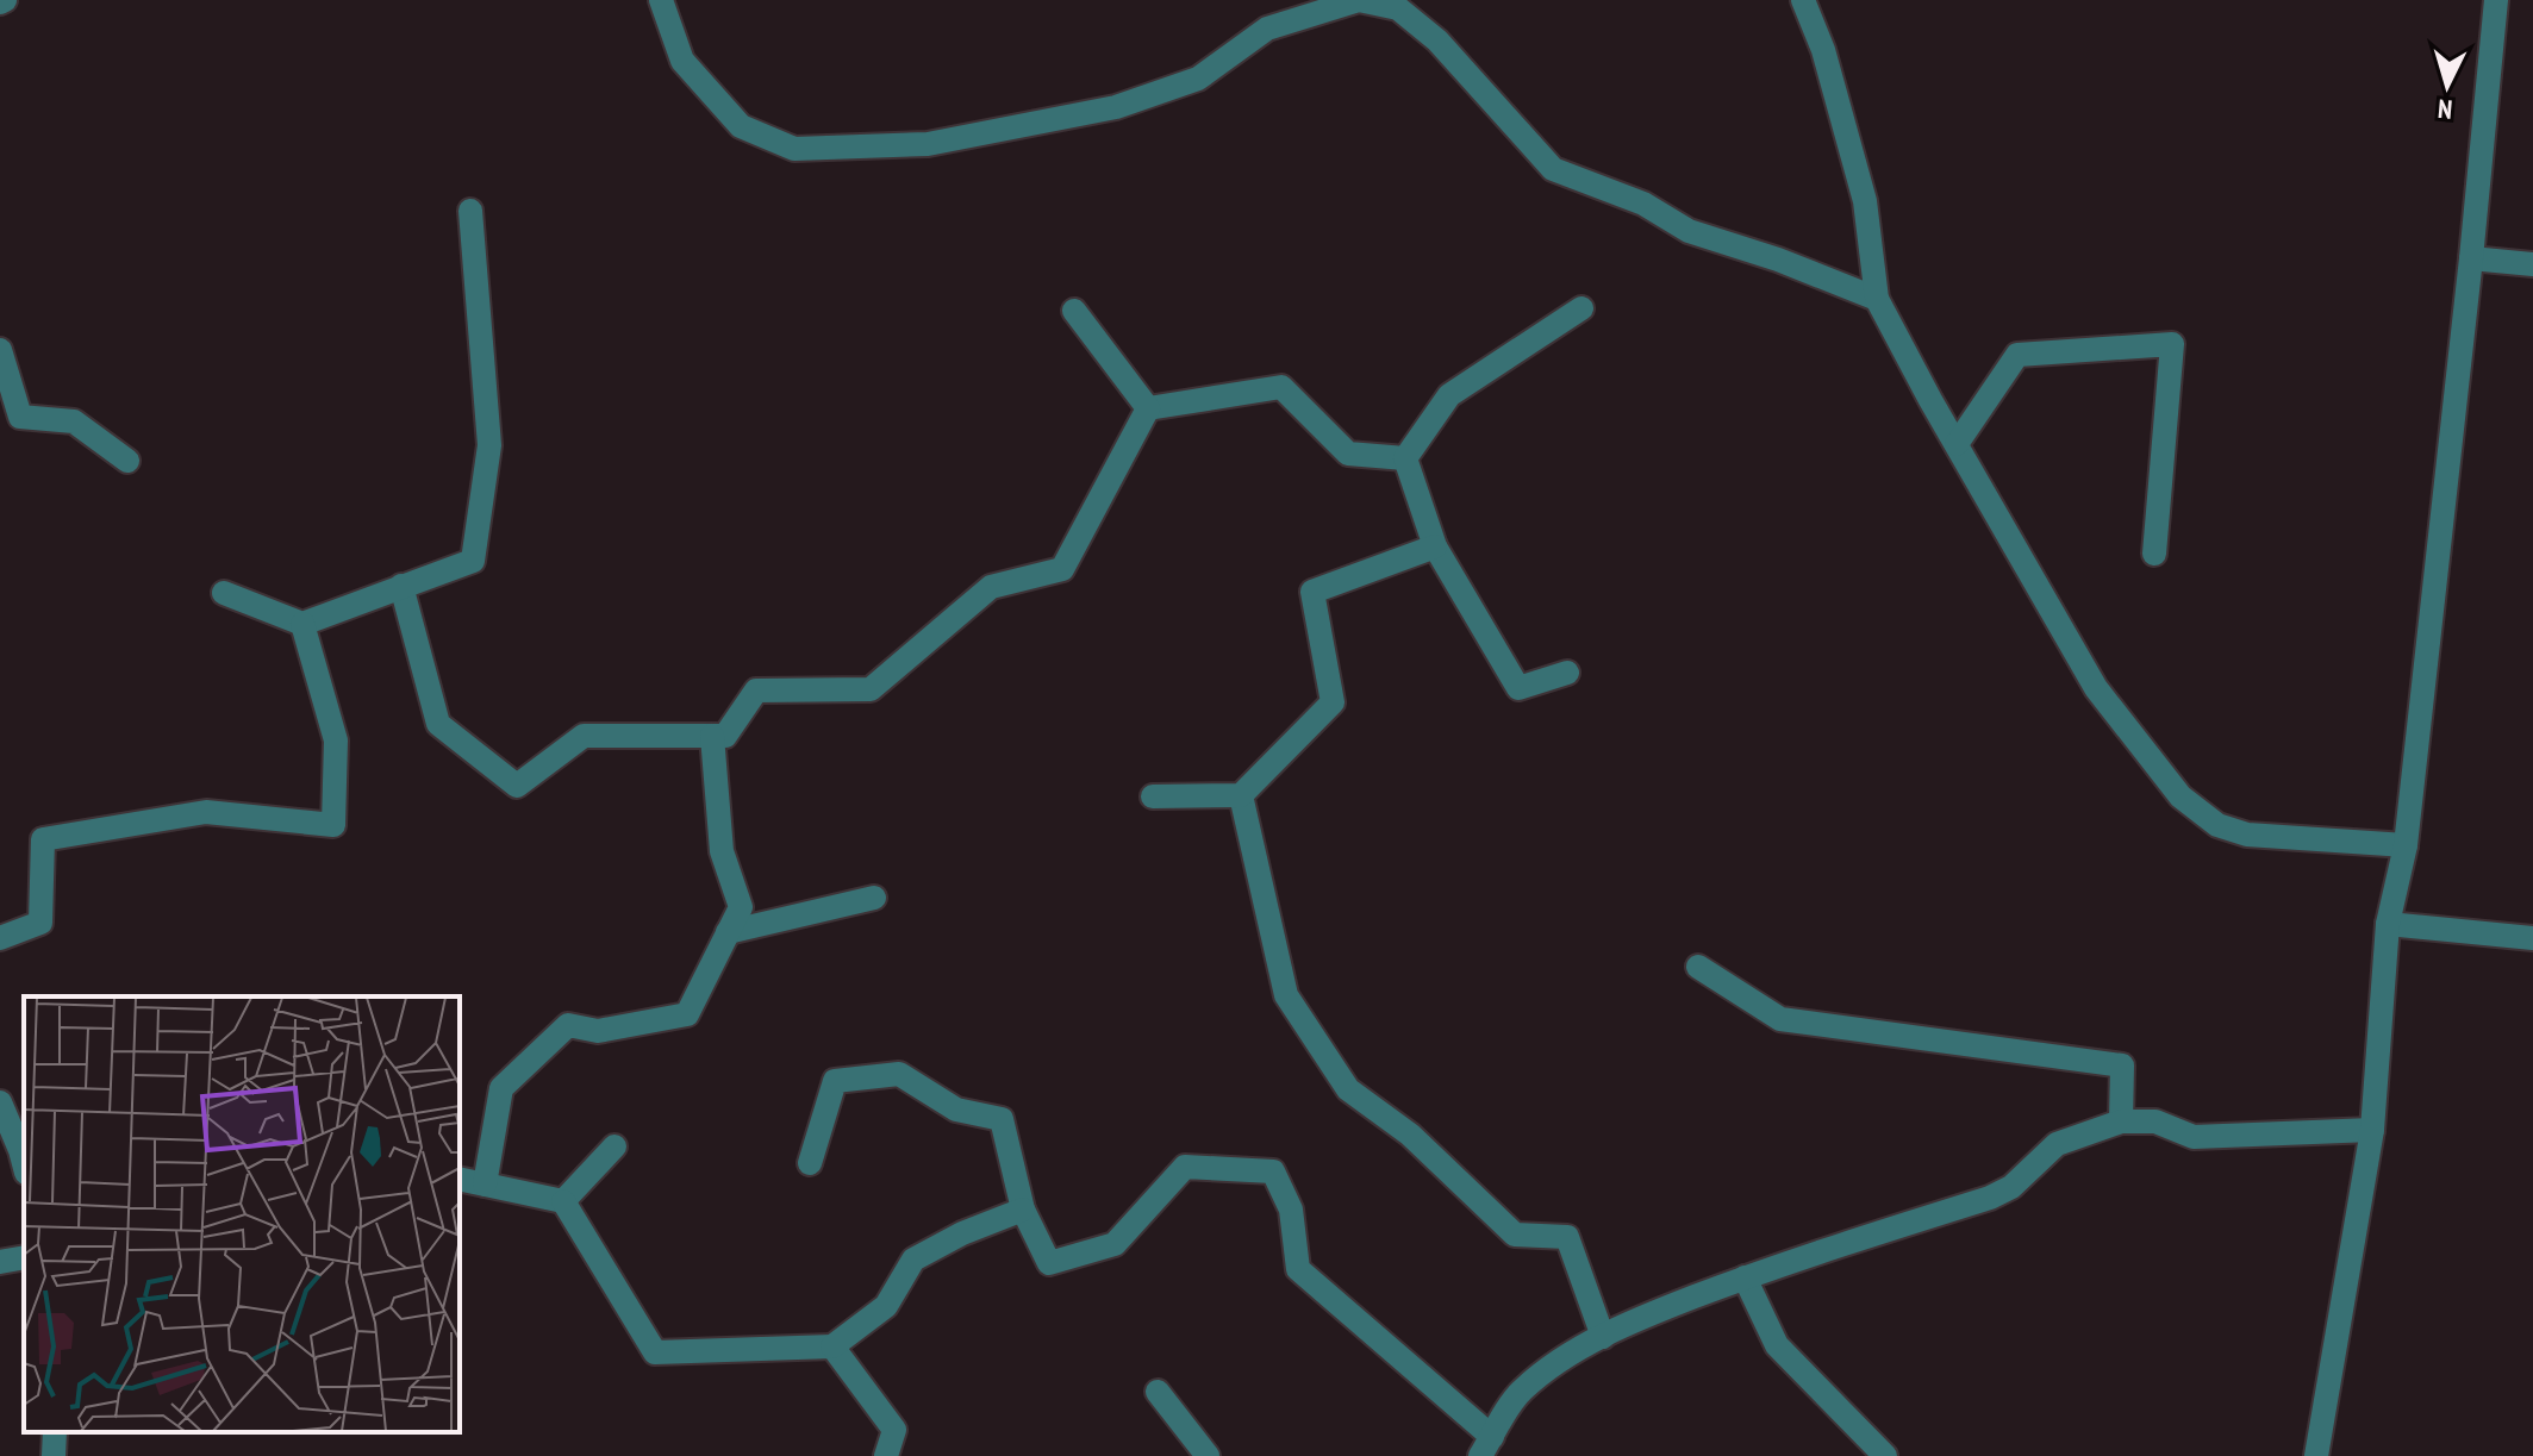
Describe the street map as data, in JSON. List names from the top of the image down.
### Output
{
  "north": "bottom"
}
